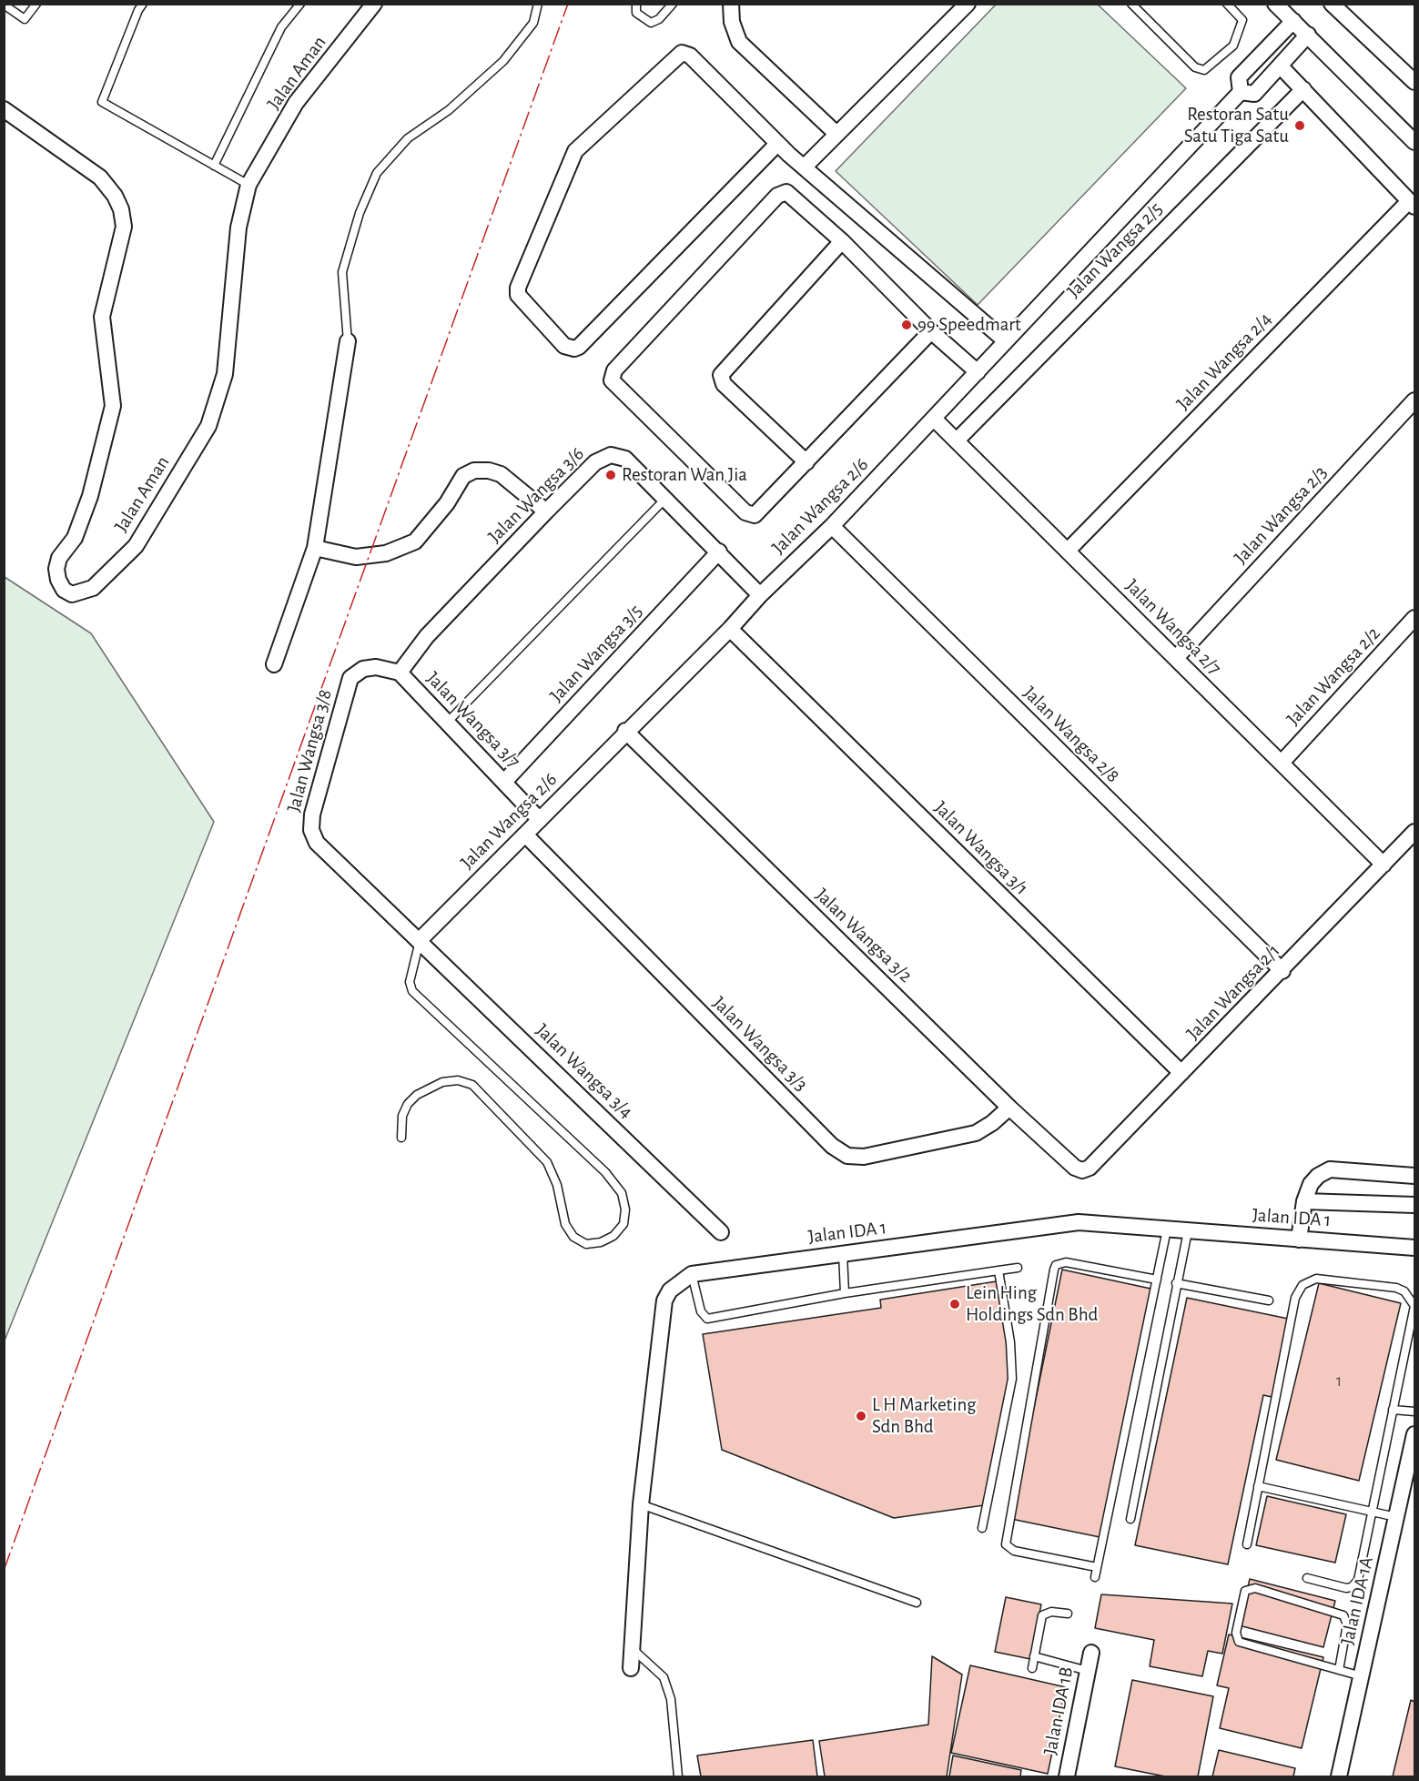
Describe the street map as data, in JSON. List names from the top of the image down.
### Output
{
  "streets": {
    "street": [
      "Jalan Aman",
      "Jalan Wangsa 2/5",
      "Jalan Wangsa 2/4",
      "Jalan Wangsa 3/6",
      "Jalan Wangsa 2/6",
      "Jalan Wangsa 2/3",
      "Jalan Wangsa 2/7",
      "Jalan Wangsa 3/5",
      "Jalan Wangsa 2/2",
      "Jalan Wangsa 3/7",
      "Jalan Wangsa 2/8",
      "Jalan Wangsa 3/8",
      "Jalan Wangsa 3/1",
      "Jalan Wangsa 3/2",
      "Jalan Wangsa 2/1",
      "Jalan Wangsa 3/3",
      "Jalan Wangsa 3/4",
      "Jalan IDA 1",
      "Jalan IDA 1A",
      "Jalan IDA 1B"
    ]
  },
  "crossings": [
    ["Jalan Wangsa 2/5", "Jalan Wangsa 2/7"],
    ["Jalan Wangsa 2/4", "Jalan Wangsa 2/7"],
    ["Jalan Wangsa 3/6", "Jalan Wangsa 2/6"],
    ["Jalan Wangsa 3/6", "Jalan Wangsa 3/5"],
    ["Jalan Wangsa 3/6", "Jalan Wangsa 3/7"],
    ["Jalan Wangsa 3/6", "Jalan Wangsa 3/8"],
    ["Jalan Wangsa 2/6", "Jalan Wangsa 2/7"],
    ["Jalan Wangsa 2/6", "Jalan Wangsa 3/7"],
    ["Jalan Wangsa 2/6", "Jalan Wangsa 2/8"],
    ["Jalan Wangsa 2/6", "Jalan Wangsa 3/8"],
    ["Jalan Wangsa 2/6", "Jalan Wangsa 3/1"],
    ["Jalan Wangsa 2/6", "Jalan Wangsa 3/2"],
    ["Jalan Wangsa 2/6", "Jalan Wangsa 3/3"],
    ["Jalan Wangsa 2/6", "Jalan Wangsa 3/4"],
    ["Jalan Wangsa 2/3", "Jalan Wangsa 2/7"],
    ["Jalan Wangsa 2/7", "Jalan Wangsa 2/2"],
    ["Jalan Wangsa 2/7", "Jalan Wangsa 2/1"],
    ["Jalan Wangsa 3/5", "Jalan Wangsa 3/7"],
    ["Jalan Wangsa 3/7", "Jalan Wangsa 3/8"],
    ["Jalan Wangsa 2/8", "Jalan Wangsa 2/1"],
    ["Jalan Wangsa 3/8", "Jalan Wangsa 3/4"],
    ["Jalan Wangsa 3/1", "Jalan Wangsa 2/1"],
    ["Jalan Wangsa 3/2", "Jalan Wangsa 2/1"],
    ["Jalan Wangsa 3/2", "Jalan Wangsa 3/3"]
  ],
  "places": [
    "Restoran Satu Satu Tiga Satu",
    "99 Speedmart",
    "Restoran Wan Jia",
    "Lein Hing Holdings Sdn Bhd",
    "L H Marketing Sdn Bhd"
  ],
  "house_numbers": ["1"]
}
